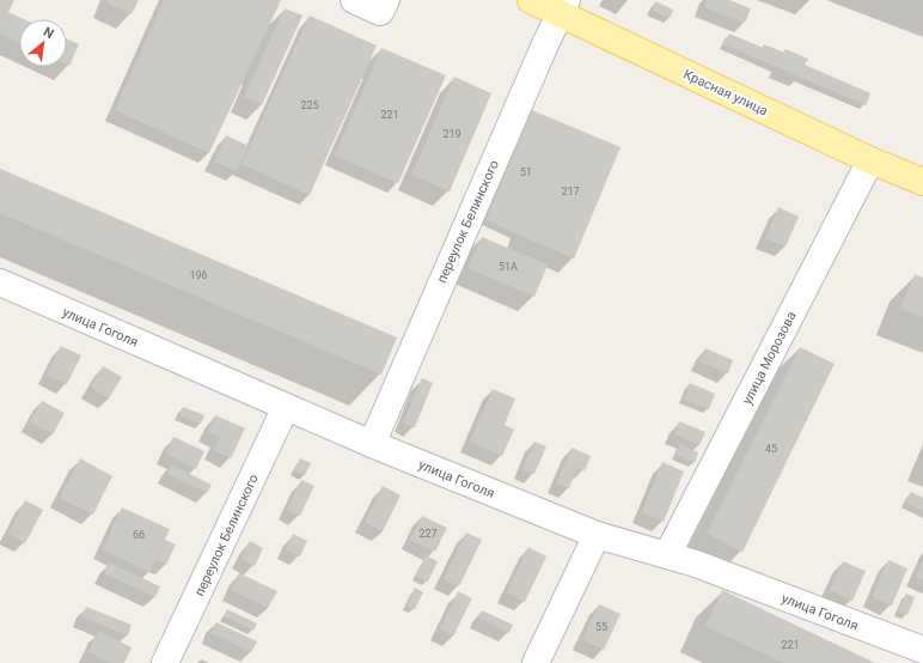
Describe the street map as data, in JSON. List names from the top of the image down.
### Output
{
  "streets": {
    "main road": ["Красная улица"],
    "street": ["переулок Белинского", "улица Гоголя", "улица Морозова"]
  },
  "crossings": [
    ["Красная улица", "переулок Белинского"],
    ["Красная улица", "улица Морозова"],
    ["переулок Белинского", "улица Гоголя"],
    ["улица Гоголя", "улица Морозова"]
  ],
  "house_numbers": [
    "225",
    "221",
    "219",
    "51",
    "217",
    "51А",
    "196",
    "45",
    "227",
    "66",
    "55",
    "221"
  ],
  "north": "top right"
}
